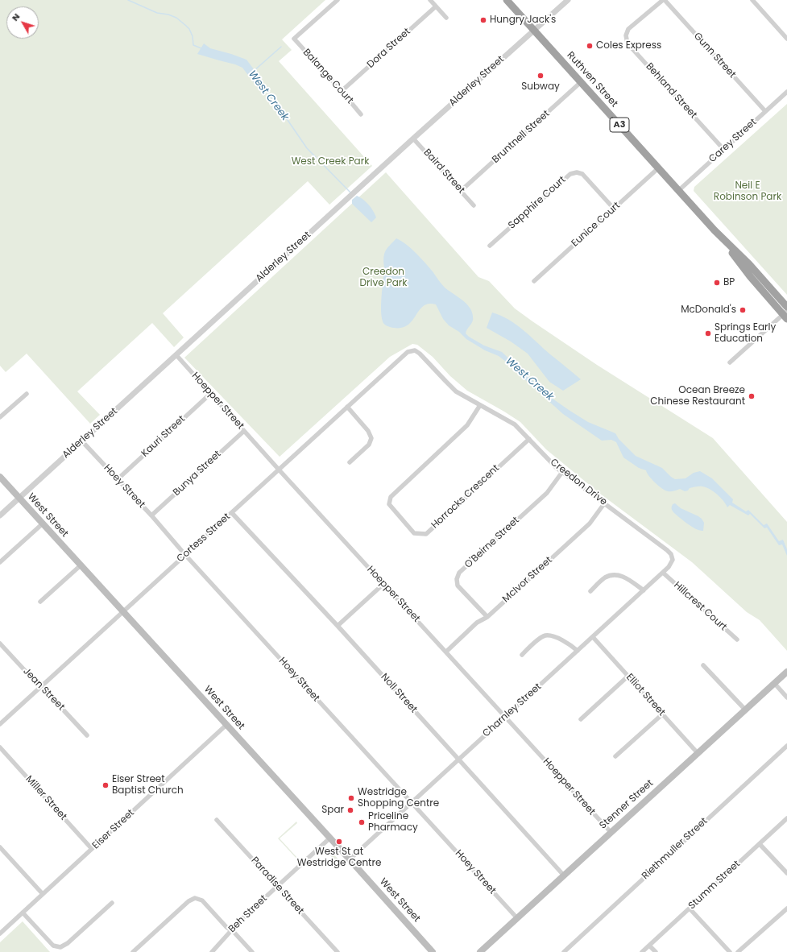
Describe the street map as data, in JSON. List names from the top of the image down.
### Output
{
  "streets": {
    "highway": ["Ruthven Street", "A3"],
    "main road": ["West Street", "Stenner Street"],
    "street": [
      "Dora Street",
      "Gunn Street",
      "Balange Court",
      "Alderley Street",
      "Behland Street",
      "Bruntnell Street",
      "Carey Street",
      "Baird Street",
      "Sapphire Court",
      "Eunice Court",
      "Hoepper Street",
      "Kauri Street",
      "Bunya Street",
      "Creedon Drive",
      "Hoey Street",
      "Horrocks Crescent",
      "Cortess Street",
      "O'Beirne Street",
      "McIvor Street",
      "Hillcrest Court",
      "Jean Street",
      "Noll Street",
      "Elliot Street",
      "Charnley Street",
      "Miller Street",
      "Eiser Street",
      "Riethmuller Street",
      "Stumm Street",
      "Paradise Street",
      "Beh Street"
    ]
  },
  "crossings": [
    ["Dora Street", "Balange Court"],
    ["Gunn Street", "Behland Street"],
    ["Gunn Street", "Carey Street"],
    ["Ruthven Street", "Alderley Street"],
    ["Ruthven Street", "Bruntnell Street"],
    ["Ruthven Street", "Carey Street"],
    ["Ruthven Street", "Eunice Court"],
    ["Alderley Street", "Baird Street"],
    ["Alderley Street", "Hoepper Street"],
    ["Alderley Street", "Hoey Street"],
    ["Alderley Street", "West Street"],
    ["Behland Street", "Carey Street"],
    ["Bruntnell Street", "Baird Street"],
    ["Sapphire Court", "Eunice Court"],
    ["Hoepper Street", "Kauri Street"],
    ["Hoepper Street", "Bunya Street"],
    ["Hoepper Street", "Cortess Street"],
    ["Hoepper Street", "McIvor Street"],
    ["Hoepper Street", "Charnley Street"],
    ["Hoepper Street", "Stenner Street"],
    ["Kauri Street", "Hoey Street"],
    ["Bunya Street", "Hoey Street"],
    ["Creedon Drive", "Horrocks Crescent"],
    ["Creedon Drive", "Cortess Street"],
    ["Creedon Drive", "O'Beirne Street"],
    ["Creedon Drive", "McIvor Street"],
    ["Creedon Drive", "Charnley Street"],
    ["Hoey Street", "Cortess Street"],
    ["Hoey Street", "Charnley Street"],
    ["Hoey Street", "Stenner Street"],
    ["West Street", "Cortess Street"],
    ["West Street", "Charnley Street"],
    ["West Street", "Eiser Street"],
    ["West Street", "Beh Street"],
    ["Cortess Street", "Jean Street"],
    ["Cortess Street", "Noll Street"],
    ["O'Beirne Street", "McIvor Street"],
    ["Hillcrest Court", "Charnley Street"],
    ["Noll Street", "Charnley Street"],
    ["Noll Street", "Stenner Street"],
    ["Elliot Street", "Charnley Street"],
    ["Elliot Street", "Stenner Street"],
    ["Miller Street", "Eiser Street"],
    ["Paradise Street", "Beh Street"]
  ],
  "water": ["West Creek"],
  "parks": ["West Creek Park", "Neil E Robinson Park", "Creedon Drive Park"],
  "places": [
    "Hungry Jack's",
    "Coles Express",
    "Subway",
    "BP",
    "McDonald's",
    "Springs Early Education",
    "Ocean Breeze Chinese Restaurant",
    "Eiser Street Baptist Church",
    "Westridge Shopping Centre",
    "Spar",
    "Priceline Pharmacy",
    "West St at Westridge Centre"
  ],
  "north": "top left"
}
